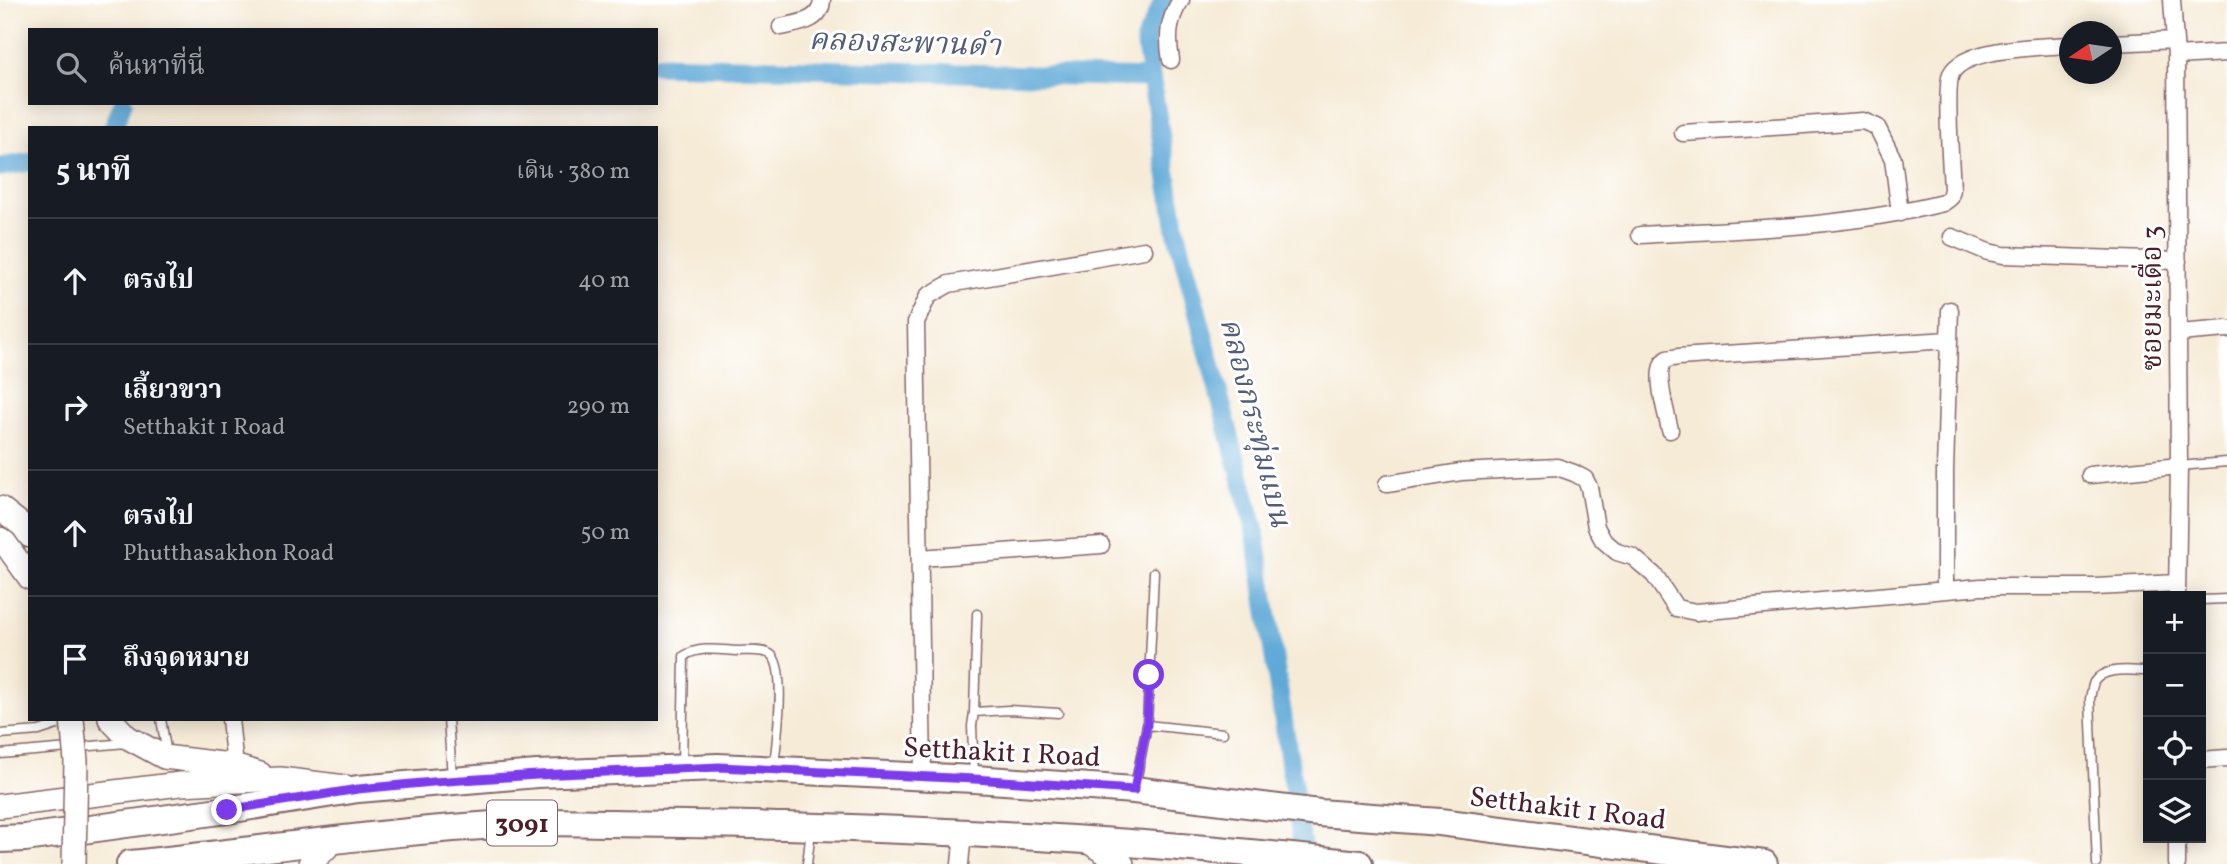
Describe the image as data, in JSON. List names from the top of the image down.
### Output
{
  "streets": {
    "main road": ["Setthakit 1 Road", "3091"],
    "street": ["ซอยมะเดื่อ 3"]
  },
  "crossings": [
    ["Setthakit 1 Road", "3091"]
  ],
  "water": ["คลองสะพานดำ", "คลองกระทุ่มแบน"],
  "north": "left",
  "page": {
    "search": "ค้นหาที่นี่",
    "heading": ["5 นาที", "เดิน · 380 m"],
    "list": [
      ["ตรงไป", "40 m"],
      ["เลี้ยวขวา", "Setthakit 1 Road", "290 m"],
      ["ตรงไป", "Phutthasakhon Road", "50 m"],
      "ถึงจุดหมาย"
    ],
    "map_buttons": ["+", "−"]
  }
}
